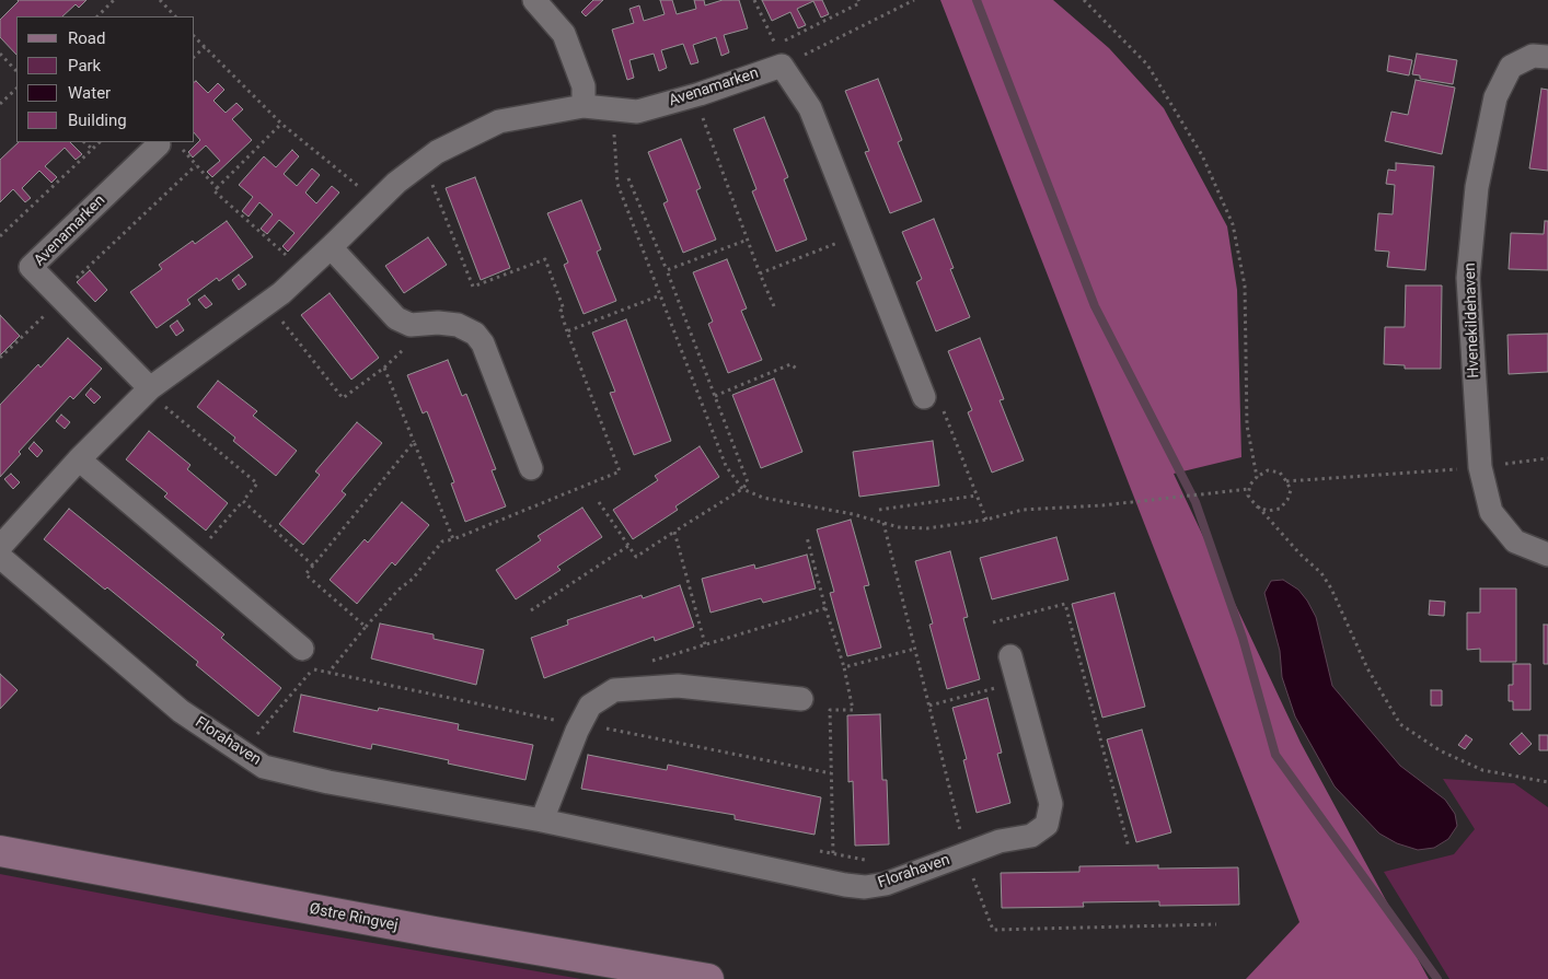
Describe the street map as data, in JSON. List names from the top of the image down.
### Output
{
  "streets": {
    "main road": ["Østre Ringvej"],
    "street": ["Avenamarken", "Hvenekildehaven", "Florahaven"]
  },
  "legend": [
    "Road",
    "Park",
    "Water",
    "Building"
  ]
}
